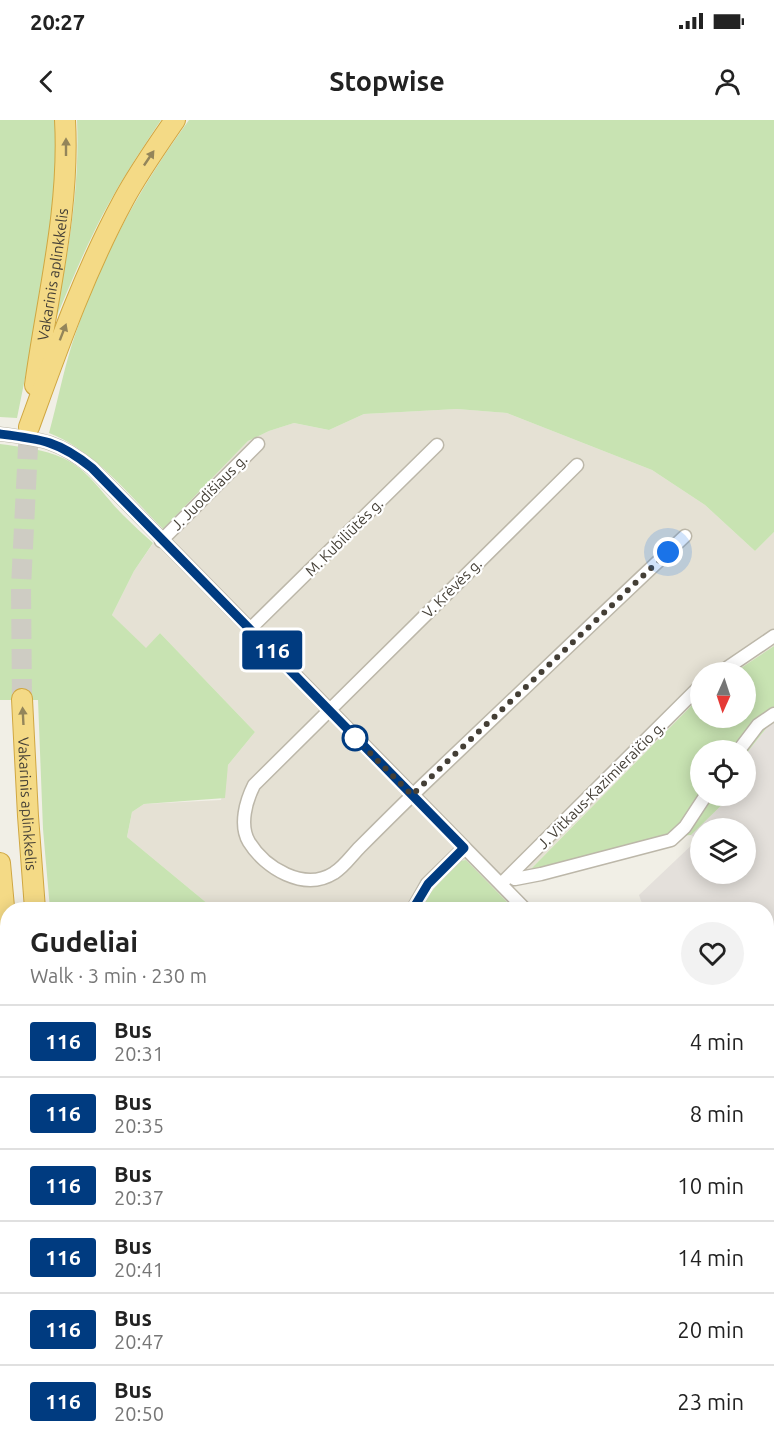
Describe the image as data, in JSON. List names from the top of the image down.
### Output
{
  "streets": {
    "highway": ["Vakarinis aplinkkelis"],
    "street": [
      "J. Juodišiaus g.",
      "M. Kubiliūtės g.",
      "V. Krėvės g.",
      "J. Vitkaus-Kazimieraičio g."
    ]
  },
  "lines": ["bus line 116"],
  "north": "bottom",
  "page": {
    "status": "20:27",
    "header": "Stopwise",
    "on_map": "116",
    "heading": ["Gudeliai", "Walk · 3 min · 230 m"],
    "list": [
      {
        "mark": "116",
        "name": "Bus",
        "note": "20:31",
        "value": "4 min"
      },
      {
        "mark": "116",
        "name": "Bus",
        "note": "20:35",
        "value": "8 min"
      },
      {
        "mark": "116",
        "name": "Bus",
        "note": "20:37",
        "value": "10 min"
      },
      {
        "mark": "116",
        "name": "Bus",
        "note": "20:41",
        "value": "14 min"
      },
      {
        "mark": "116",
        "name": "Bus",
        "note": "20:47",
        "value": "20 min"
      },
      {
        "mark": "116",
        "name": "Bus",
        "note": "20:50",
        "value": "23 min"
      }
    ]
  }
}
